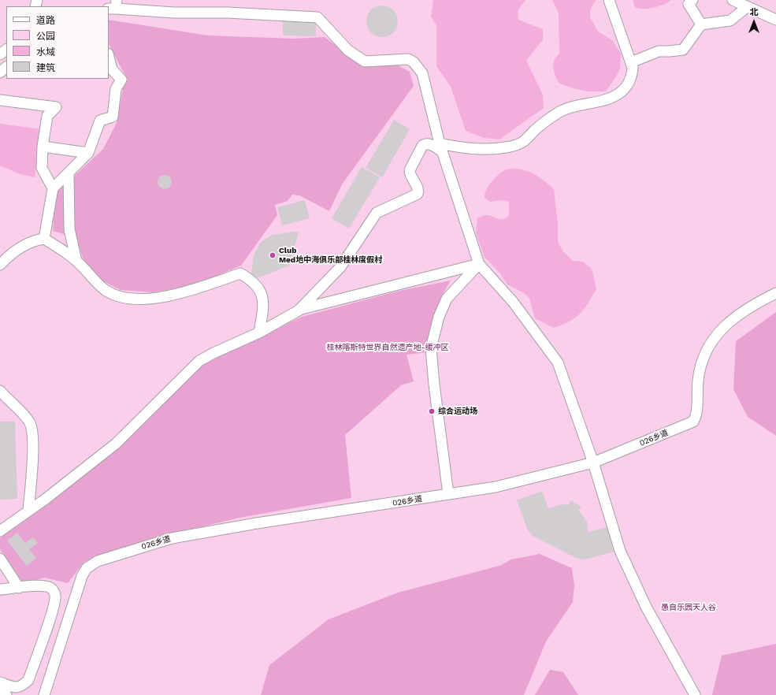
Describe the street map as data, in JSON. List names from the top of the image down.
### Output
{
  "streets": {
    "street": ["026乡道"]
  },
  "parks": ["桂林喀斯特世界自然遗产地-缓冲区", "愚自乐园天人谷"],
  "places": ["Club Med地中海俱乐部桂林度假村", "综合运动场"],
  "legend": [
    "道路",
    "公园",
    "水域",
    "建筑"
  ],
  "north": "top"
}
